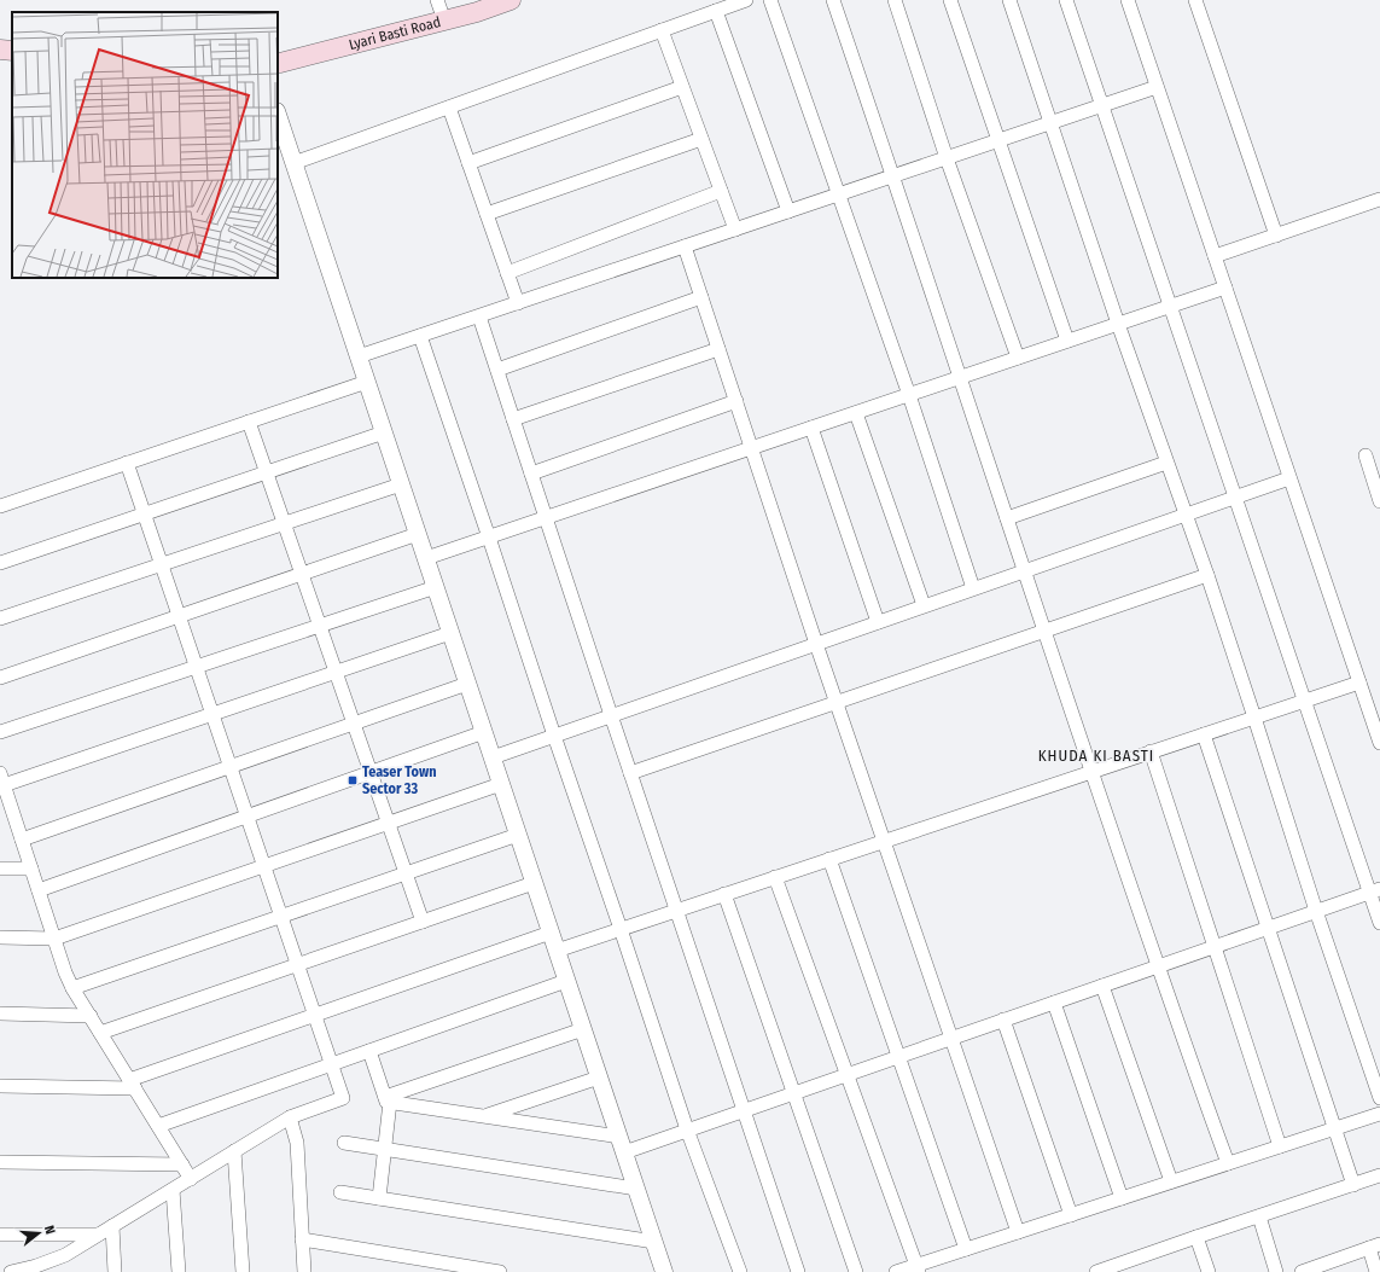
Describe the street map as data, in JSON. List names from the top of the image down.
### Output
{
  "streets": {
    "main road": ["Lyari Basti Road"]
  },
  "districts": ["KHUDA KI BASTI"],
  "places": {
    "transit": ["Teaser Town Sector 33"]
  },
  "north": "right"
}
